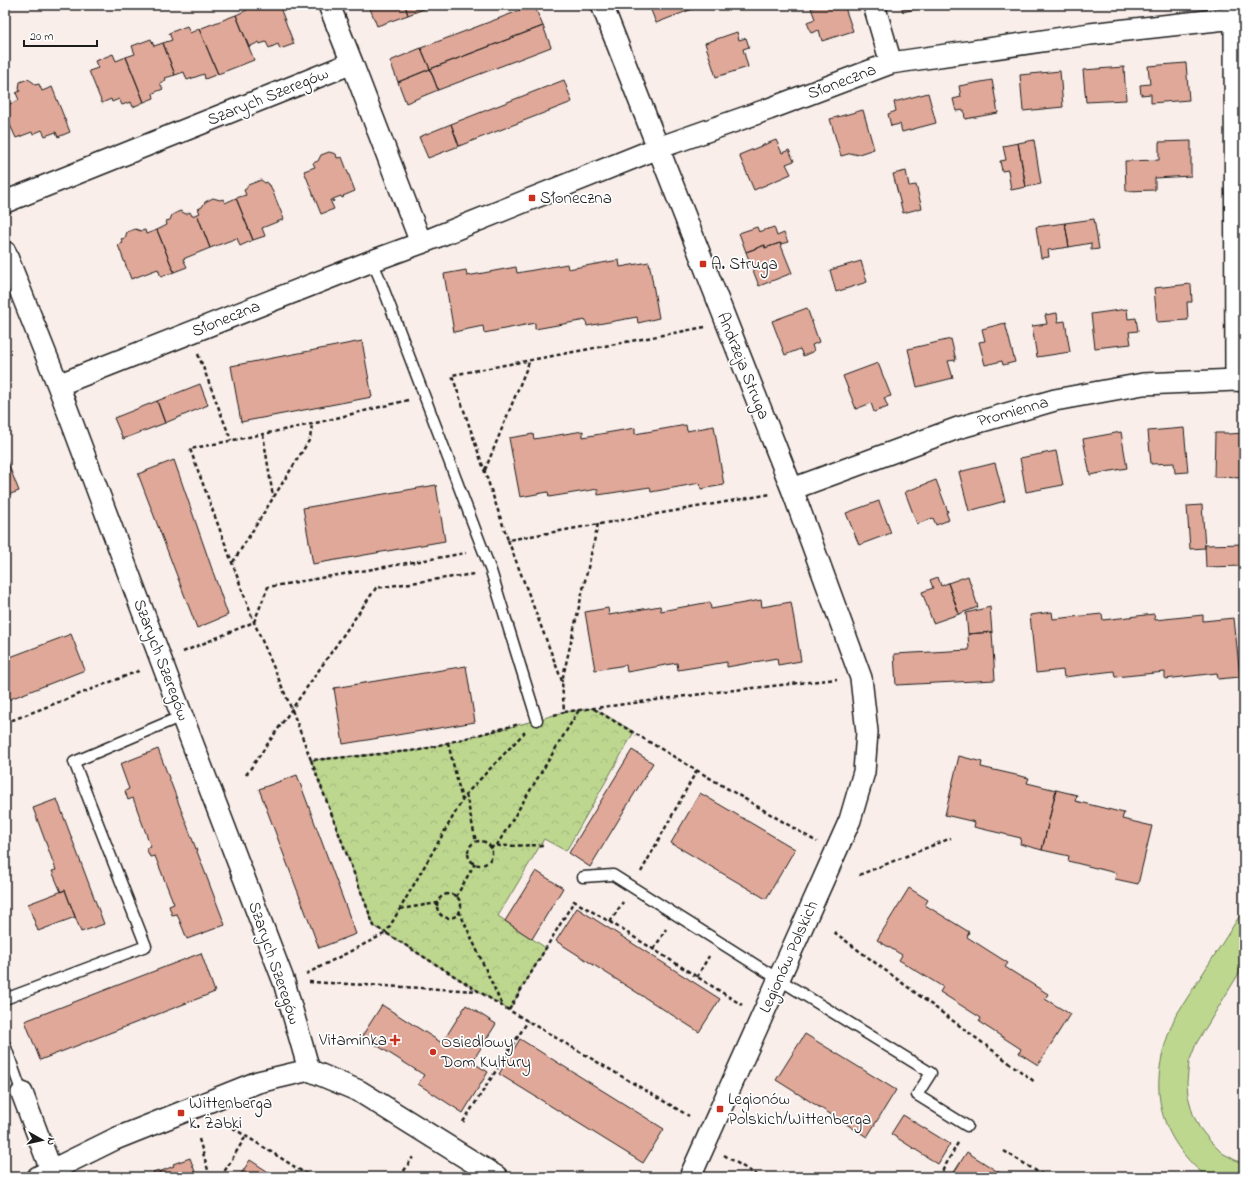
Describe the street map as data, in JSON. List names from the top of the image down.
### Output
{
  "streets": {
    "street": [
      "Słoneczna",
      "Szarych Szeregów",
      "Andrzeja Struga",
      "Promienna",
      "Legionów Polskich"
    ]
  },
  "crossings": [
    ["Słoneczna", "Szarych Szeregów"],
    ["Słoneczna", "Andrzeja Struga"],
    ["Andrzeja Struga", "Promienna"],
    ["Andrzeja Struga", "Legionów Polskich"]
  ],
  "places": {
    "transit": [
      "Słoneczna",
      "A. Struga",
      "Legionów Polskich/Wittenberga",
      "Wittenberga k. Żabki"
    ],
    "health": ["Vitaminka"],
    "other": ["Osiedlowy Dom Kultury"]
  },
  "scale_bar": "20 m",
  "north": "right"
}
